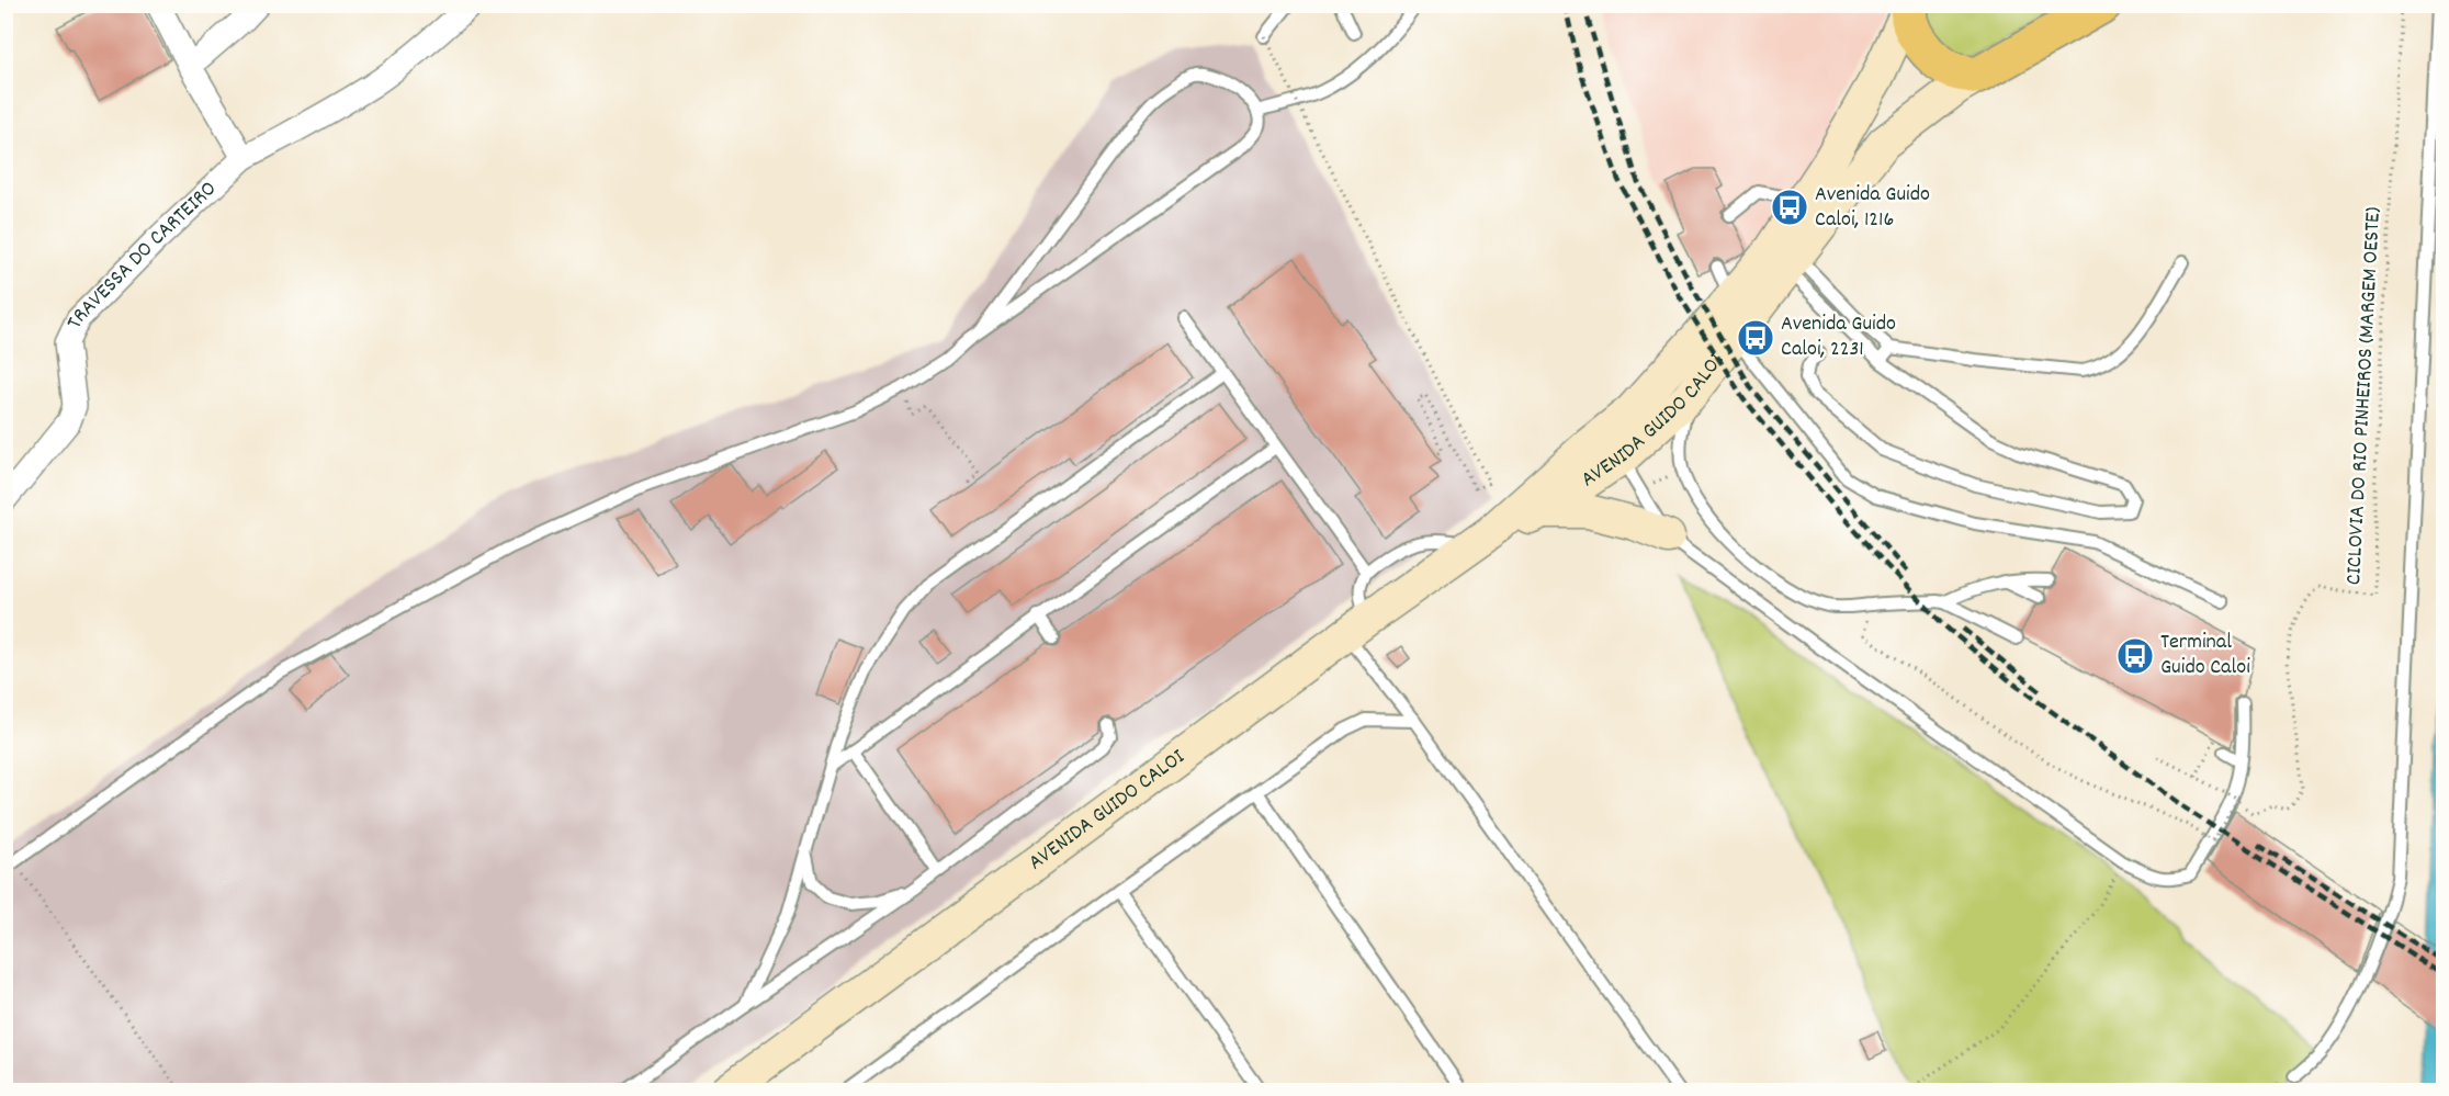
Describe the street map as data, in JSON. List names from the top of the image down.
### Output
{
  "streets": {
    "main road": ["AVENIDA GUIDO CALOI"],
    "street": ["TRAVESSA DO CARTEIRO"],
    "path": ["CICLOVIA DO RIO PINHEIROS (MARGEM OESTE)"]
  },
  "places": {
    "bus stop": ["Avenida Guido Caloi, 1216", "Avenida Guido Caloi, 2231", "Terminal Guido Caloi"]
  }
}
